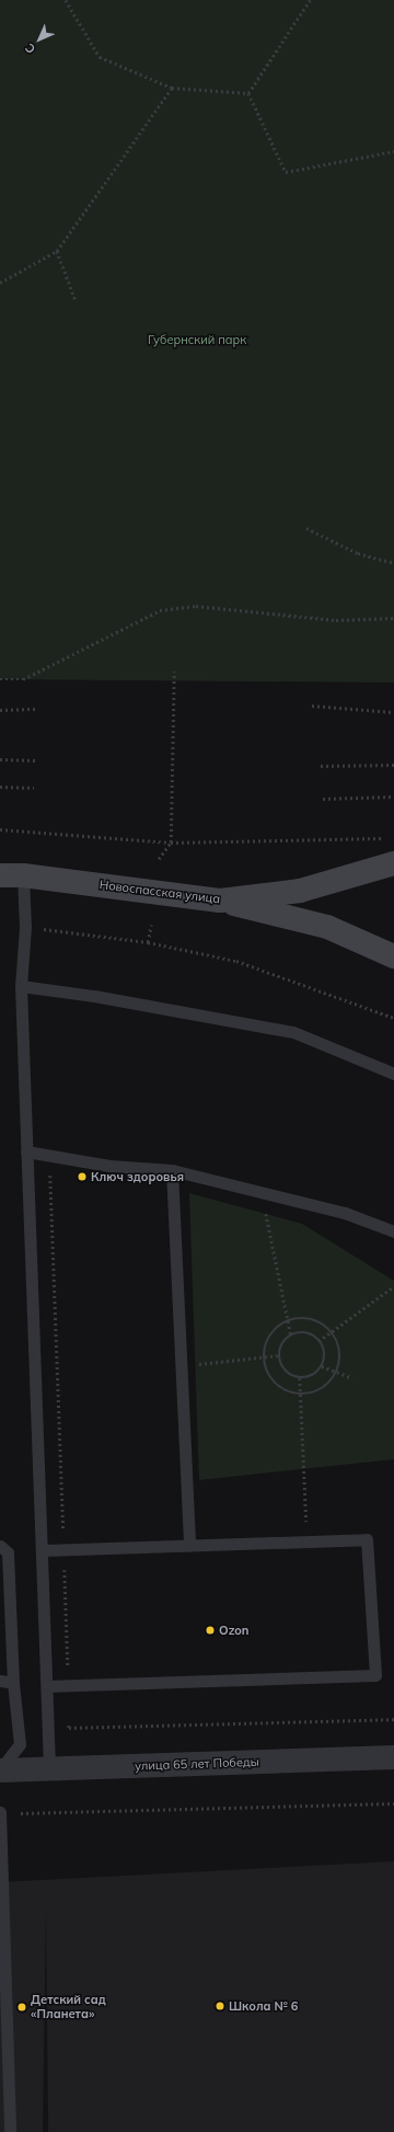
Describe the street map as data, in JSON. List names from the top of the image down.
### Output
{
  "streets": {
    "street": ["Новоспасская улица", "улица 65 лет Победы"]
  },
  "parks": ["Губернский парк"],
  "places": [
    "Ключ здоровья",
    "Ozon",
    "Школа № 6",
    "Детский сад «Планета»"
  ],
  "north": "bottom left"
}
